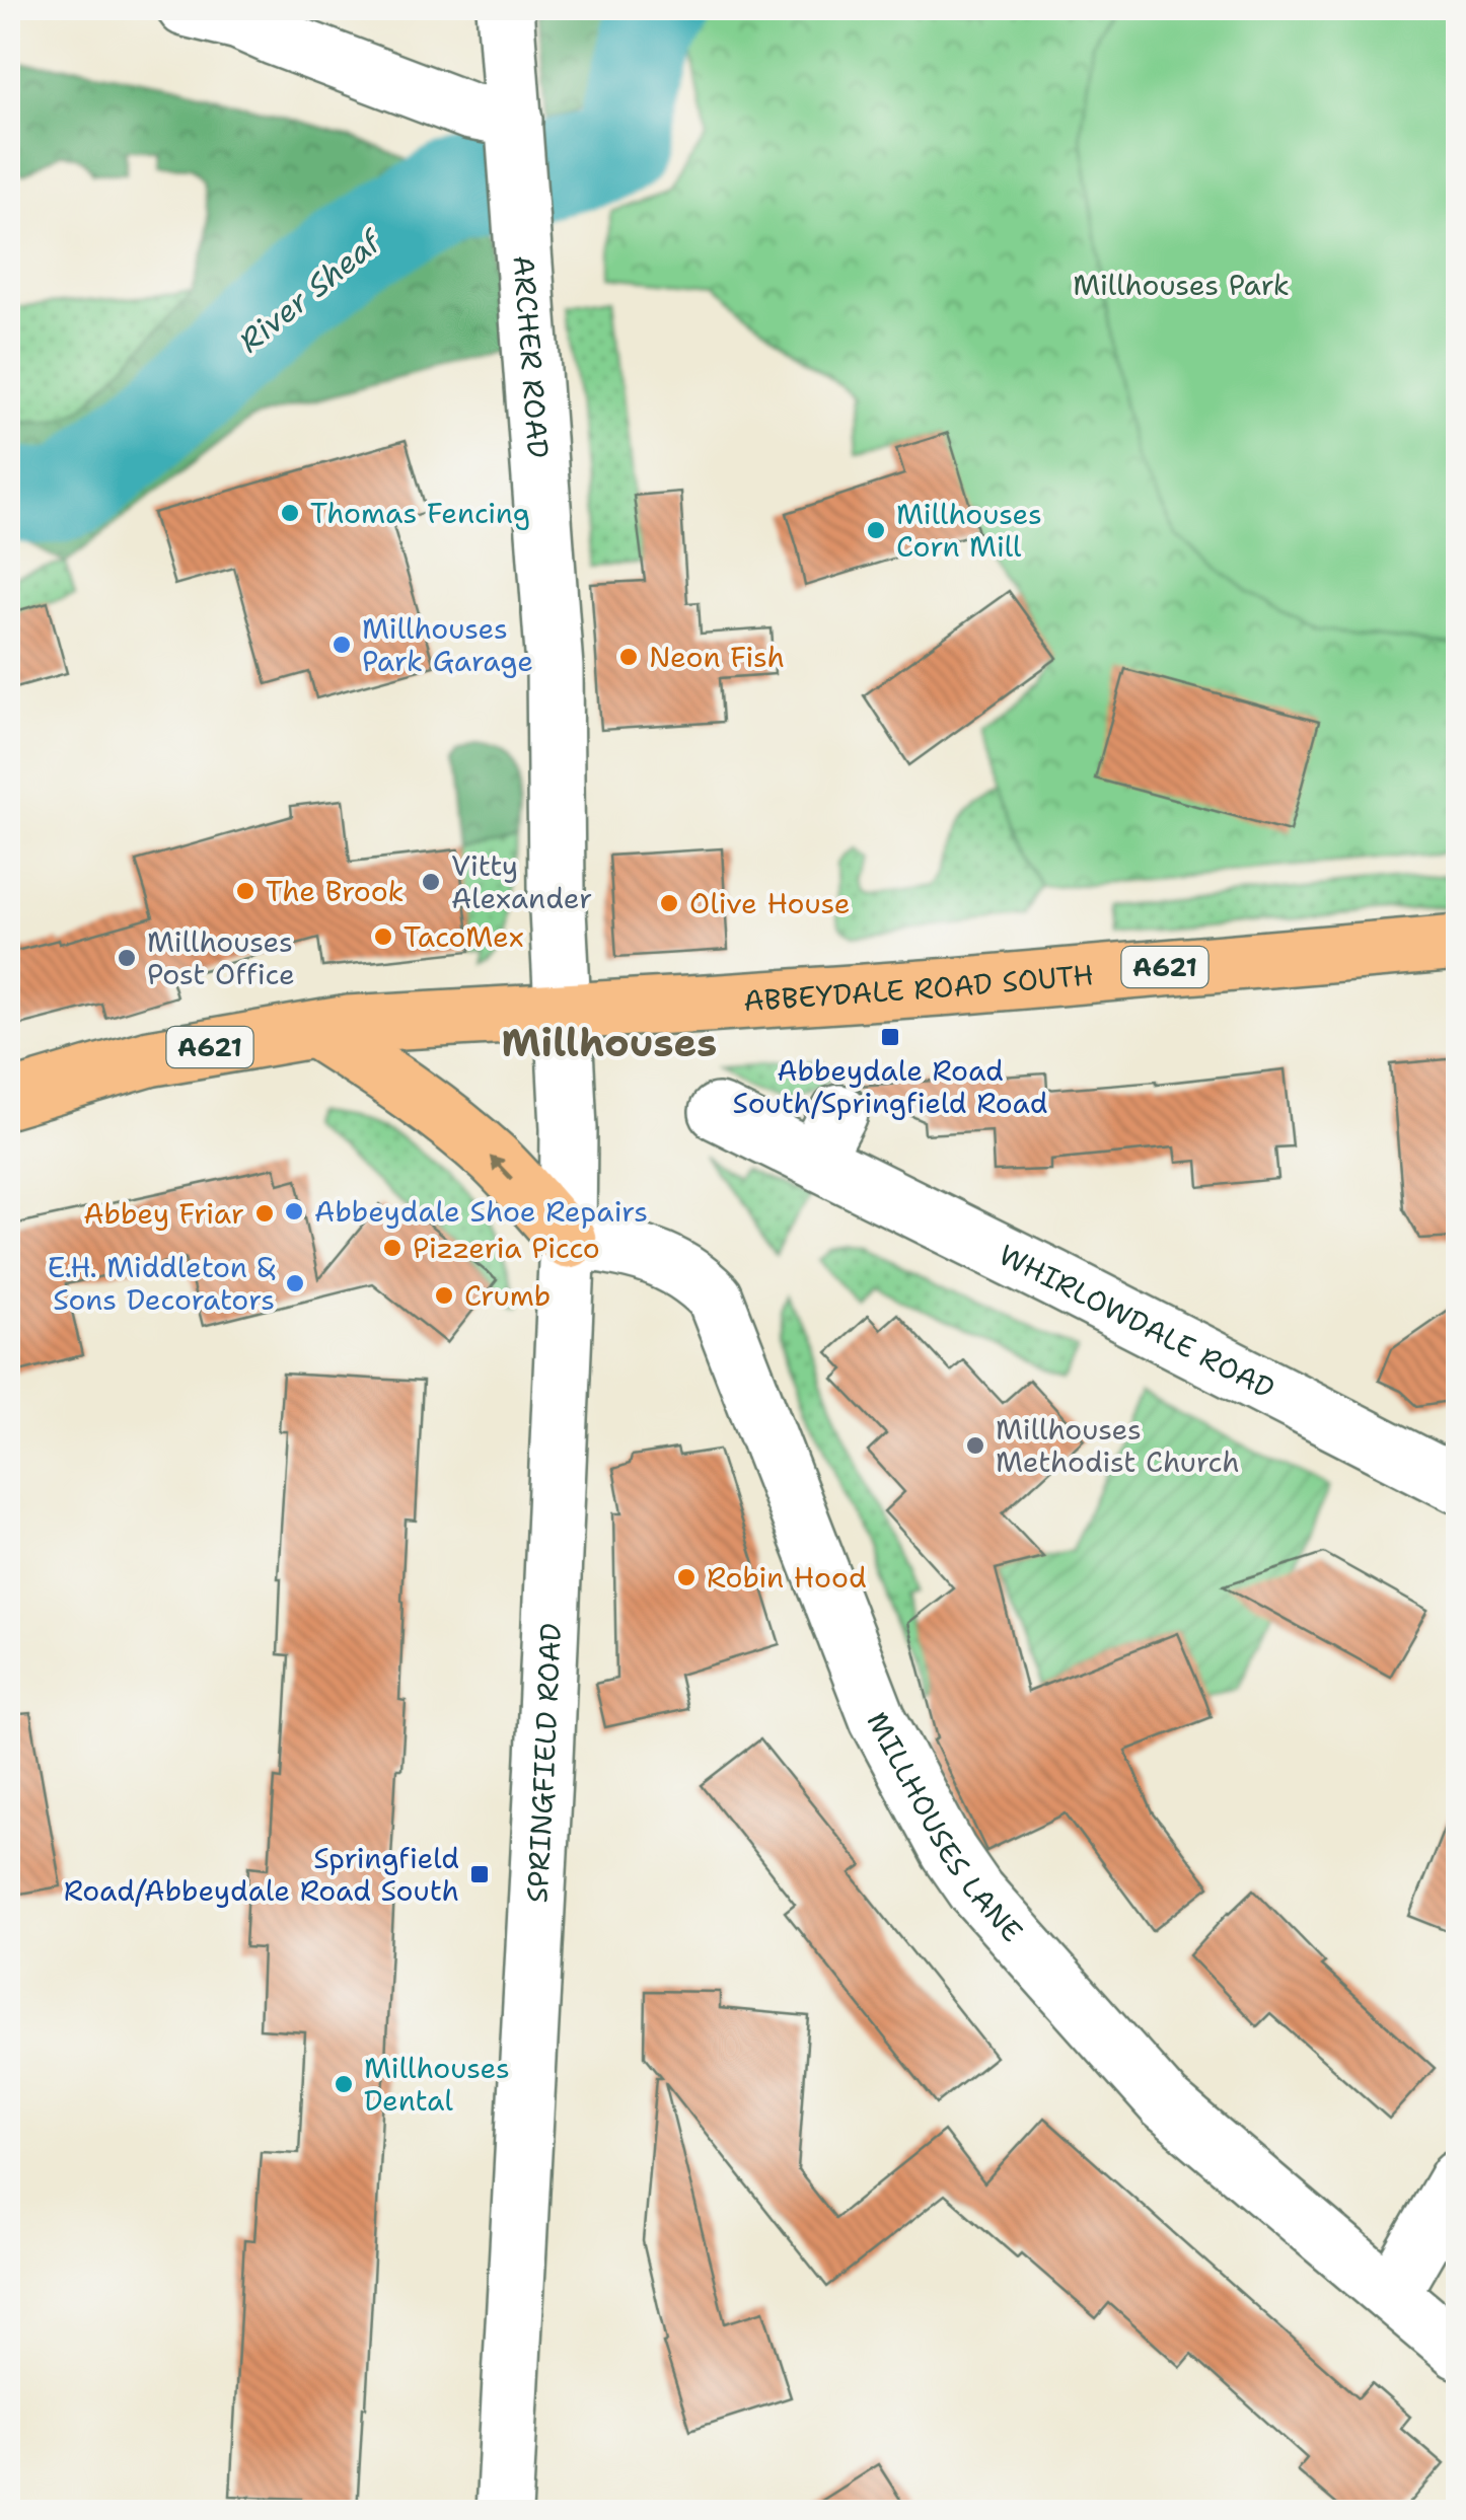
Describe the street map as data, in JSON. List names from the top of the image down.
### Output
{
  "streets": {
    "main road": ["A621", "ABBEYDALE ROAD SOUTH"],
    "street": [
      "ARCHER ROAD",
      "WHIRLOWDALE ROAD",
      "SPRINGFIELD ROAD",
      "MILLHOUSES LANE"
    ]
  },
  "crossings": [
    ["ARCHER ROAD", "A621"],
    ["ARCHER ROAD", "ABBEYDALE ROAD SOUTH"],
    ["ARCHER ROAD", "SPRINGFIELD ROAD"],
    ["A621", "ABBEYDALE ROAD SOUTH"],
    ["A621", "SPRINGFIELD ROAD"],
    ["ABBEYDALE ROAD SOUTH", "SPRINGFIELD ROAD"],
    ["SPRINGFIELD ROAD", "MILLHOUSES LANE"]
  ],
  "districts": ["Millhouses"],
  "water": ["River Sheaf"],
  "parks": ["Millhouses Park"],
  "places": {
    "other": [
      "Thomas Fencing",
      "Millhouses Corn Mill",
      "Millhouses Park Garage",
      "Neon Fish",
      "Vitty Alexander",
      "The Brook",
      "Olive House",
      "TacoMex",
      "Millhouses Post Office",
      "Abbeydale Shoe Repairs",
      "Abbey Friar",
      "Pizzeria Picco",
      "E.H. Middleton & Sons Decorators",
      "Crumb",
      "Millhouses Methodist Church",
      "Robin Hood",
      "Millhouses Dental"
    ],
    "transit": ["Abbeydale Road South/Springfield Road", "Springfield Road/Abbeydale Road South"]
  }
}
